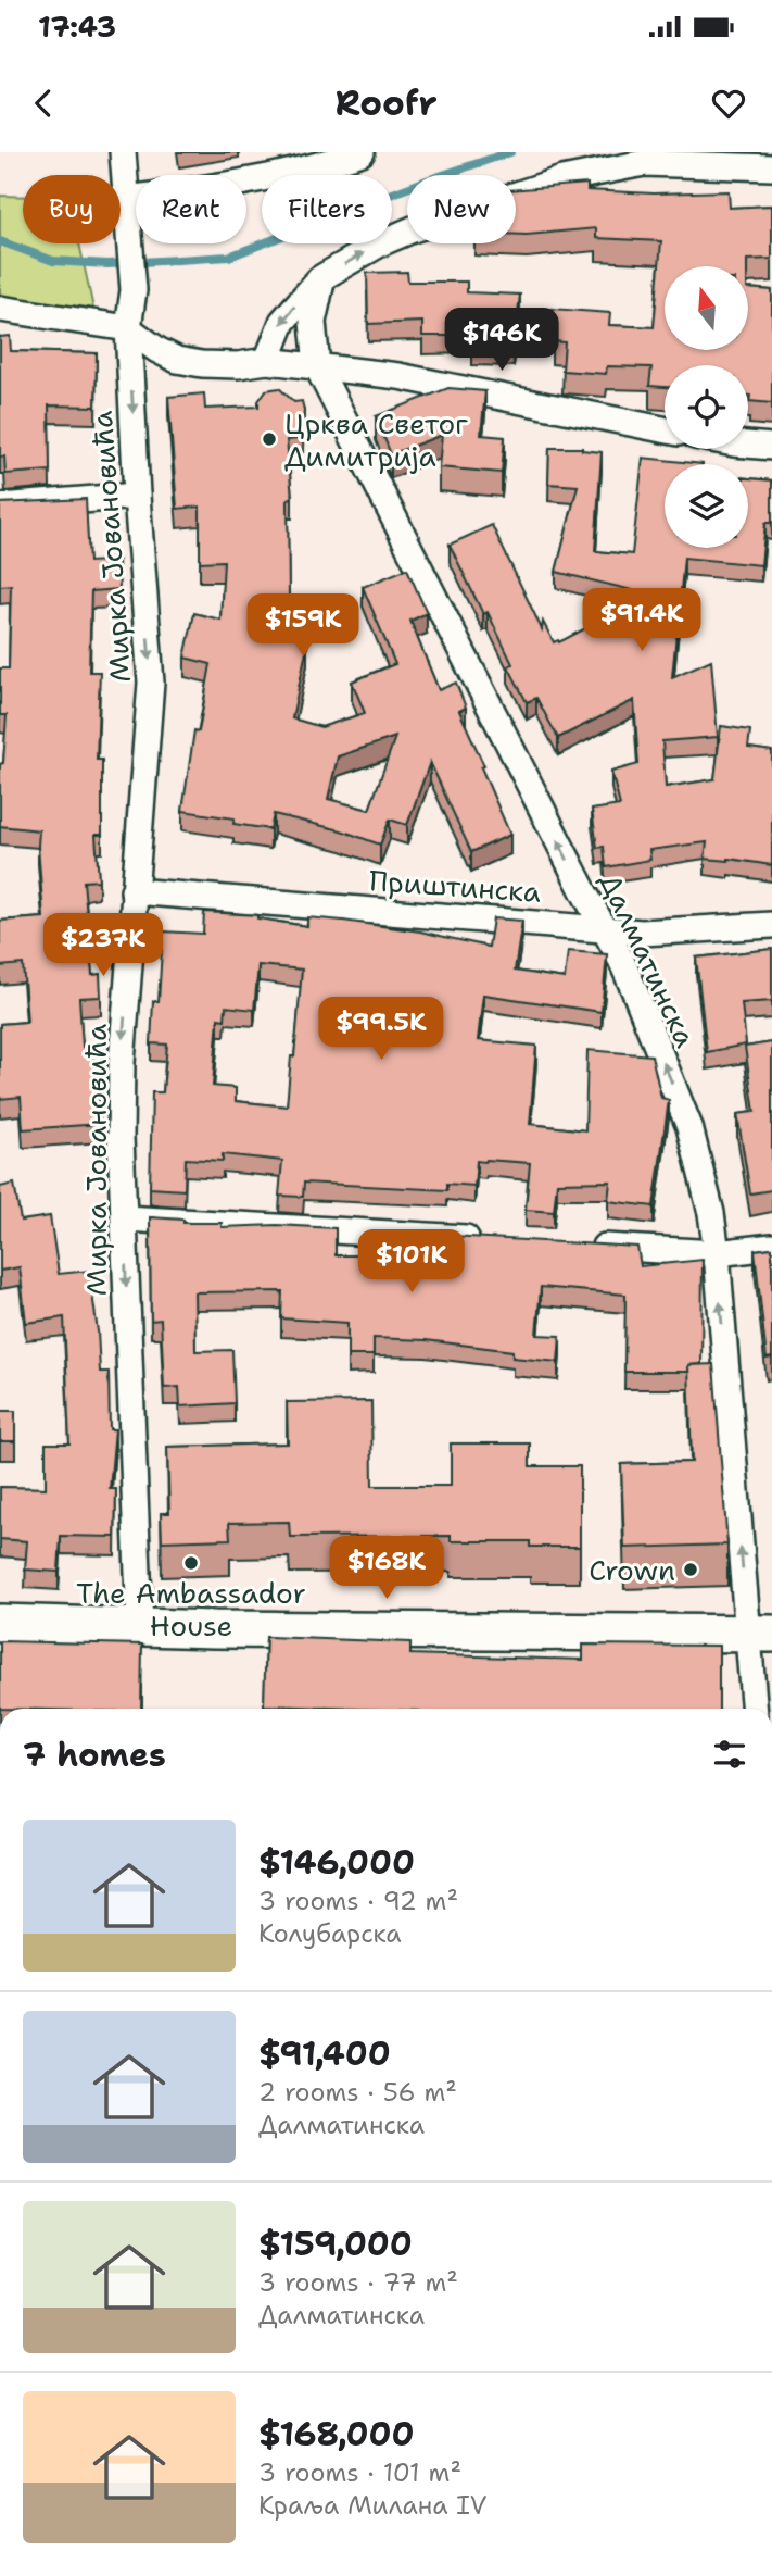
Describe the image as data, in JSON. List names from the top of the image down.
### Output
{
  "streets": {
    "street": ["Мирка Јовановића", "Приштинска", "Далматинска"]
  },
  "crossings": [
    ["Мирка Јовановића", "Приштинска"],
    ["Приштинска", "Далматинска"]
  ],
  "one_way": ["Мирка Јовановића", "Далматинска"],
  "places": ["Црква Светог Димитрија", "The Ambassador House", "Crown"],
  "north": "top",
  "page": {
    "status": "17:43",
    "header": "Roofr",
    "chip": [
      "Buy",
      "Rent",
      "Filters",
      "New"
    ],
    "price": [
      "$146K",
      "$91.4K",
      "$159K",
      "$237K",
      "$99.5K",
      "$101K",
      "$168K"
    ],
    "heading": "7 homes",
    "list": [
      {
        "name": "$146,000",
        "note": "3 rooms · 92 m² · Колубарска"
      },
      {
        "name": "$91,400",
        "note": "2 rooms · 56 m² · Далматинска"
      },
      {
        "name": "$159,000",
        "note": "3 rooms · 77 m² · Далматинска"
      },
      {
        "name": "$168,000",
        "note": "3 rooms · 101 m² · Краља Милана IV"
      }
    ]
  }
}
